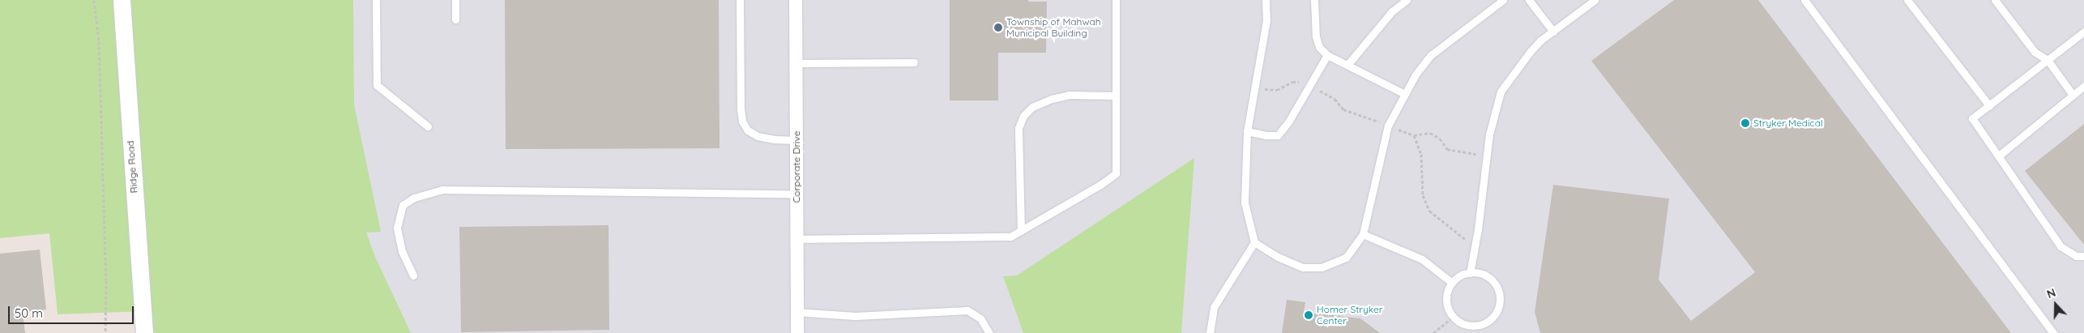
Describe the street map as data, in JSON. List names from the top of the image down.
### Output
{
  "streets": {
    "street": ["Ridge Road", "Corporate Drive"]
  },
  "places": ["Township of Mahwah Municipal Building", "Stryker Medical", "Homer Stryker Center"],
  "scale_bar": "50 m",
  "north": "top"
}
